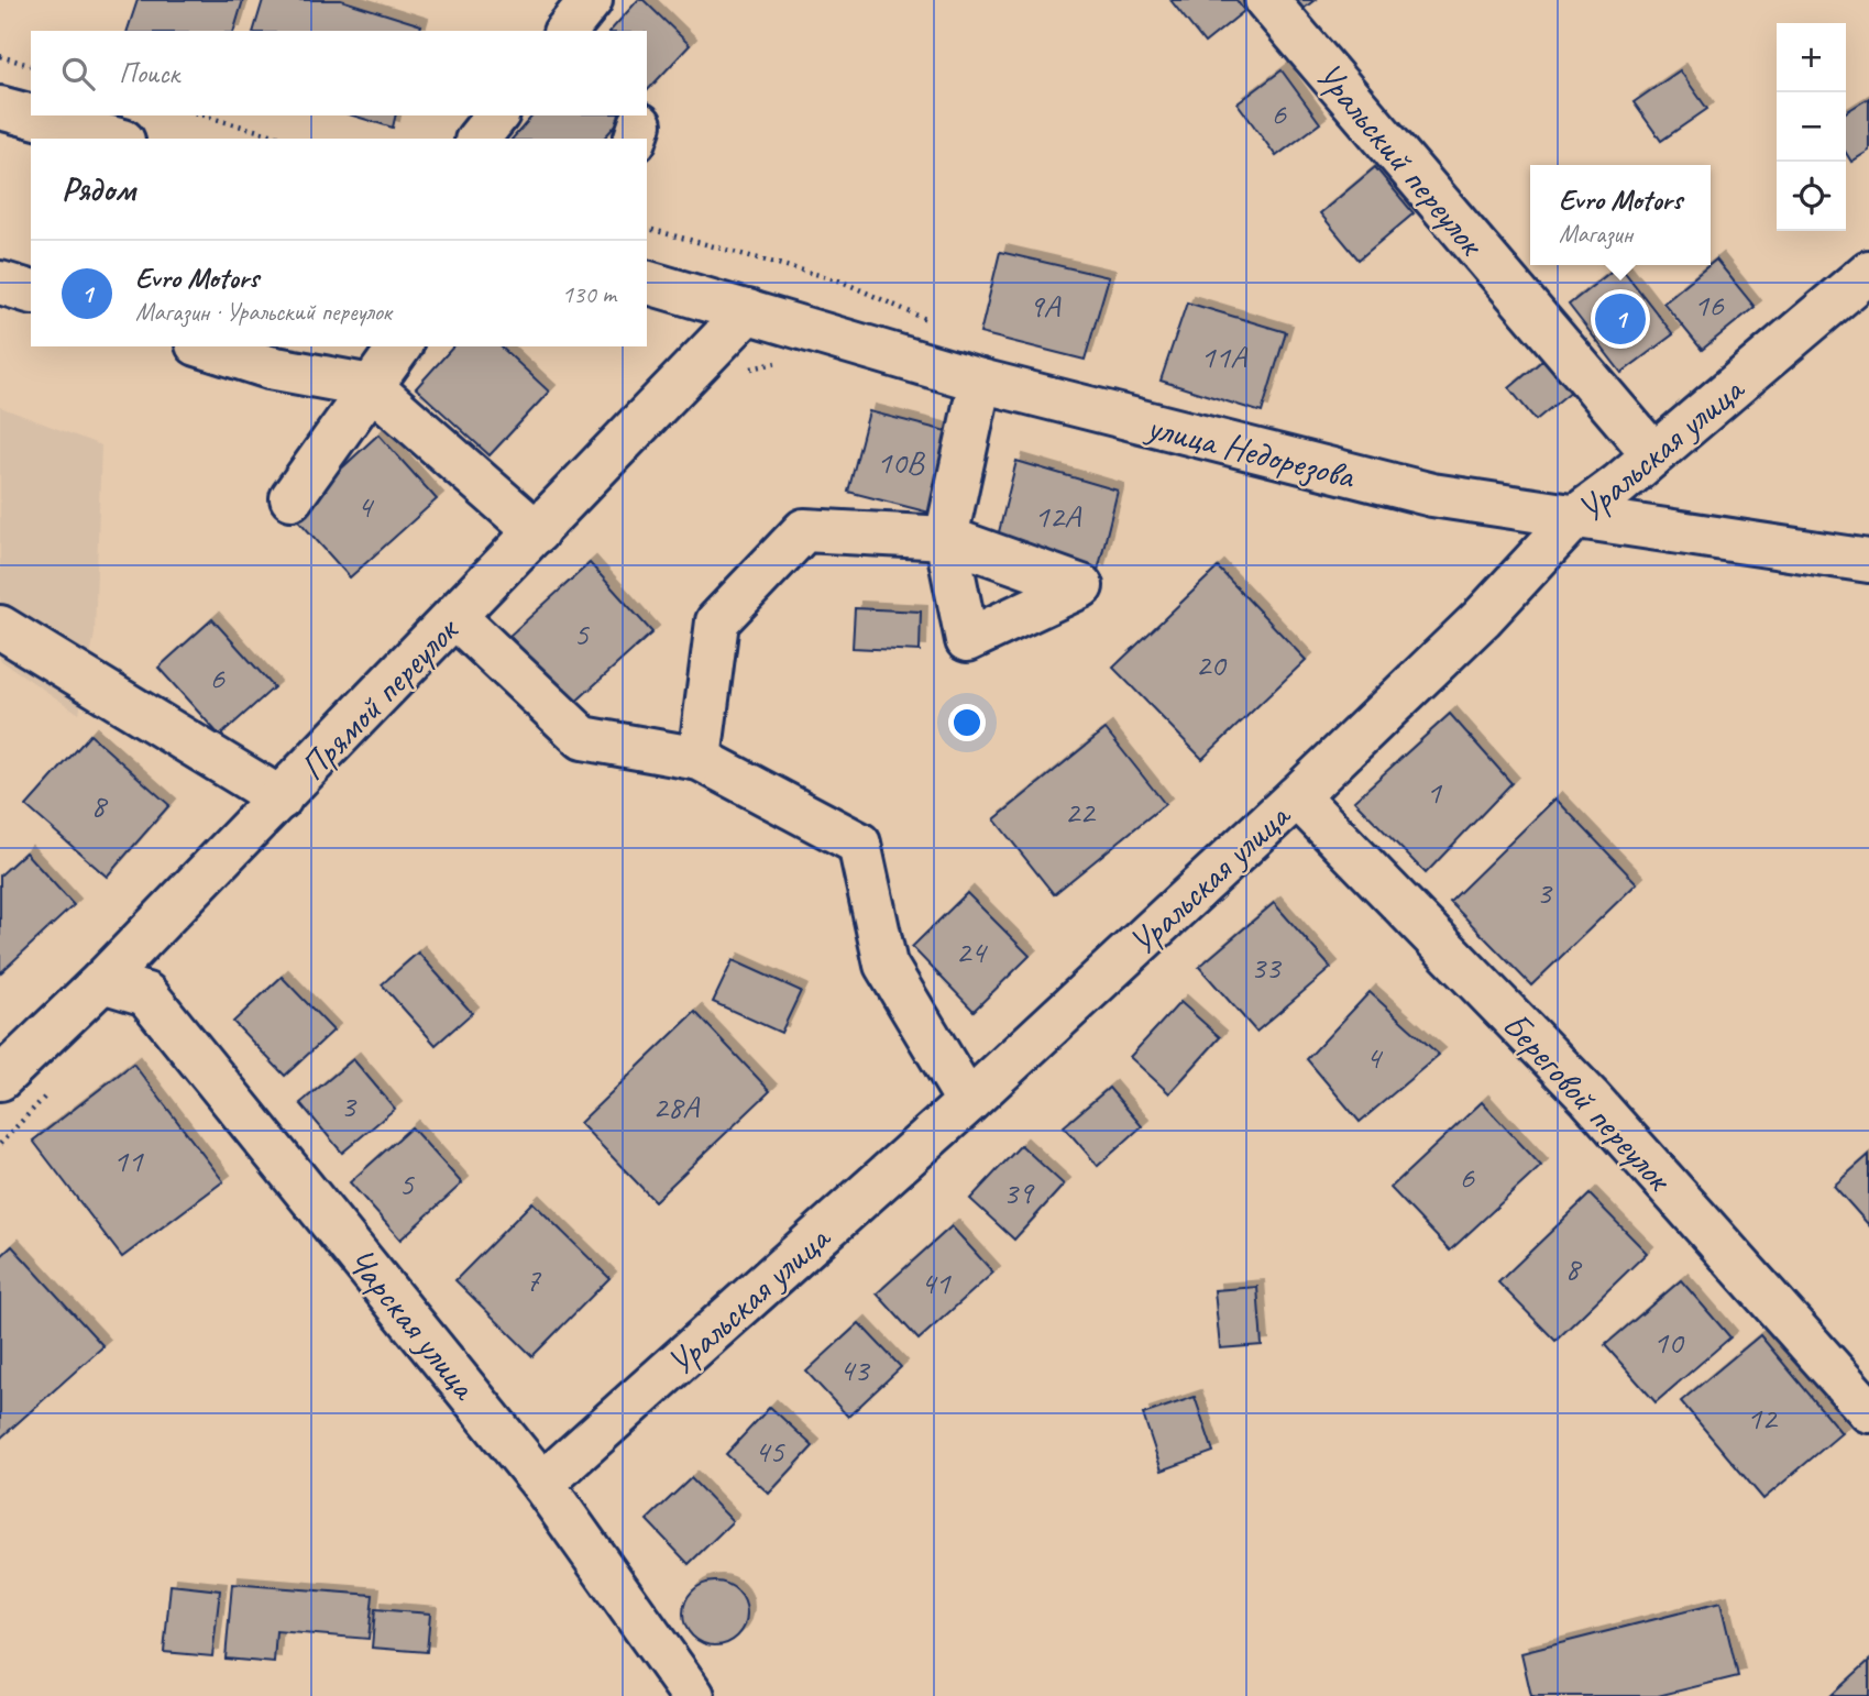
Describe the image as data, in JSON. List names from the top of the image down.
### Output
{
  "streets": {
    "street": [
      "Уральский переулок",
      "Уральская улица",
      "улица Недорезова",
      "Прямой переулок",
      "Береговой переулок",
      "Чарская улица"
    ]
  },
  "crossings": [
    ["Уральский переулок", "Уральская улица"],
    ["Уральская улица", "улица Недорезова"],
    ["Уральская улица", "Береговой переулок"],
    ["Уральская улица", "Чарская улица"],
    ["улица Недорезова", "Прямой переулок"],
    ["Прямой переулок", "Чарская улица"]
  ],
  "house_numbers": [
    "6",
    "16",
    "9А",
    "11А",
    "10В",
    "4",
    "12А",
    "5",
    "20",
    "6",
    "1",
    "8",
    "22",
    "3",
    "24",
    "33",
    "4",
    "3",
    "28А",
    "11",
    "6",
    "5",
    "39",
    "8",
    "7",
    "41",
    "10",
    "43",
    "12",
    "45"
  ],
  "page": {
    "map_buttons": ["+", "−"],
    "search": "Поиск",
    "heading": "Рядом",
    "popup": ["Evro Motors", "Магазин"],
    "list": [
      {
        "mark": "1",
        "name": "Evro Motors",
        "note": "Магазин · Уральский переулок",
        "value": "130 m"
      }
    ],
    "pins": "1"
  }
}
